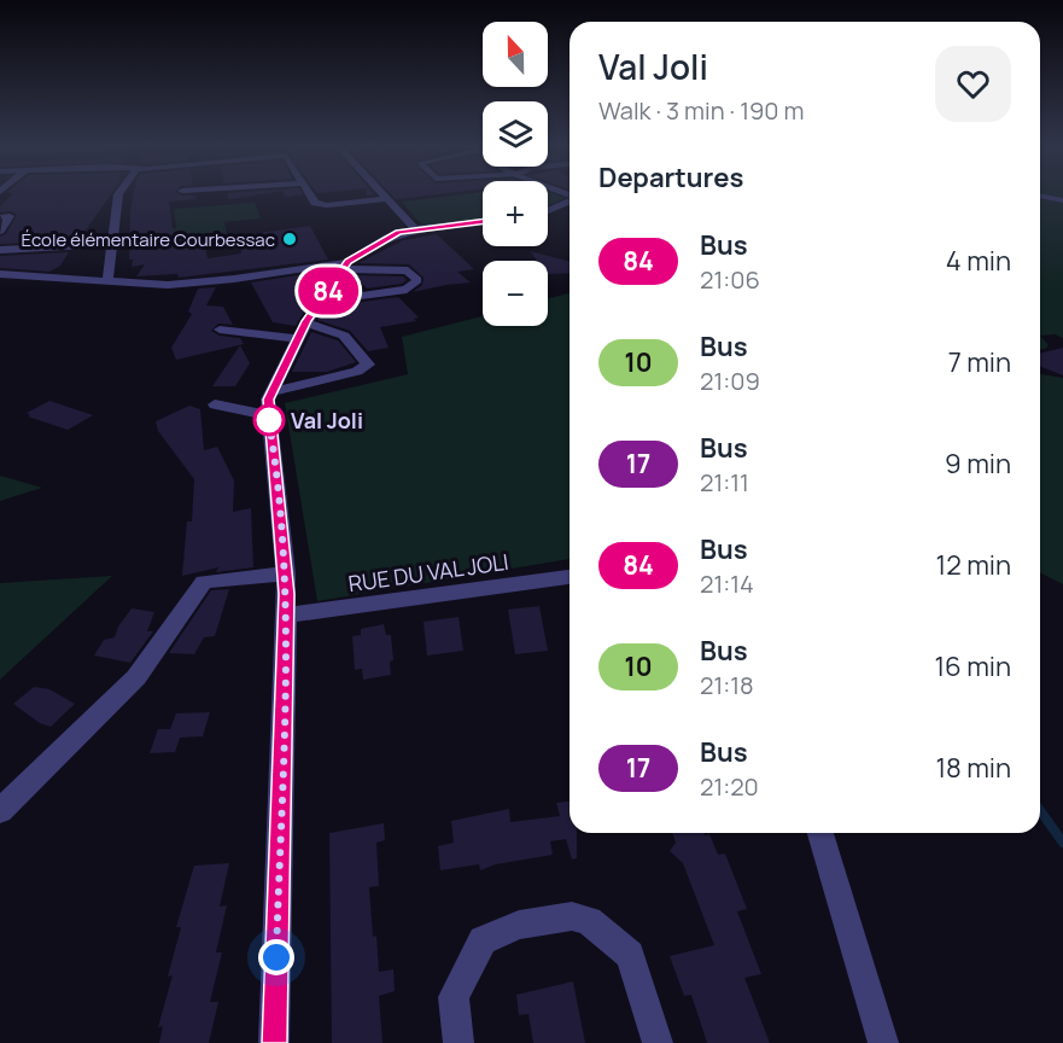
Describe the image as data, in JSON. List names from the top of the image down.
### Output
{
  "streets": {
    "street": ["RUE DU VAL JOLI"]
  },
  "places": ["École élémentaire Courbessac", "Val Joli"],
  "lines": ["bus line 84"],
  "north": "top",
  "page": {
    "on_map": "84",
    "map_buttons": ["+", "−"],
    "heading": [
      ["Val Joli", "Walk · 3 min · 190 m"],
      "Departures"
    ],
    "list": [
      {
        "mark": "84",
        "name": "Bus",
        "note": "21:06",
        "value": "4 min"
      },
      {
        "mark": "10",
        "name": "Bus",
        "note": "21:09",
        "value": "7 min"
      },
      {
        "mark": "17",
        "name": "Bus",
        "note": "21:11",
        "value": "9 min"
      },
      {
        "mark": "84",
        "name": "Bus",
        "note": "21:14",
        "value": "12 min"
      },
      {
        "mark": "10",
        "name": "Bus",
        "note": "21:18",
        "value": "16 min"
      },
      {
        "mark": "17",
        "name": "Bus",
        "note": "21:20",
        "value": "18 min"
      }
    ]
  }
}
